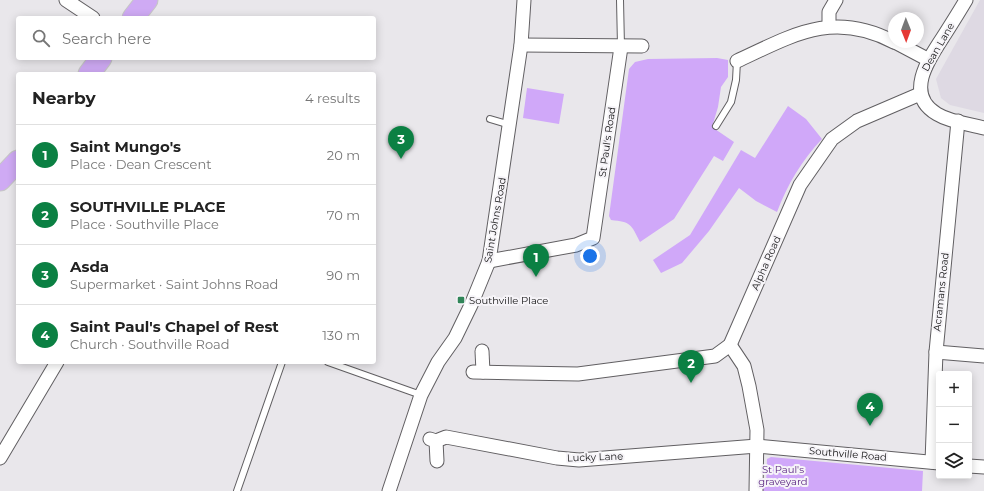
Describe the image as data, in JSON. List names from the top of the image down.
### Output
{
  "streets": {
    "street": [
      "Dean Lane",
      "St Paul's Road",
      "Saint Johns Road",
      "Alpha Road",
      "Acramans Road",
      "Southville Road",
      "Lucky Lane"
    ]
  },
  "crossings": [
    ["Dean Lane", "Alpha Road"],
    ["St Paul's Road", "Saint Johns Road"],
    ["Southville Road", "Lucky Lane"]
  ],
  "parks": ["St Paul's graveyard"],
  "places": {
    "transit": ["Southville Place"]
  },
  "north": "bottom",
  "page": {
    "search": "Search here",
    "heading": ["Nearby", "4 results"],
    "list": [
      {
        "mark": "1",
        "name": "Saint Mungo's",
        "note": "Place · Dean Crescent",
        "value": "20 m"
      },
      {
        "mark": "2",
        "name": "SOUTHVILLE PLACE",
        "note": "Place · Southville Place",
        "value": "70 m"
      },
      {
        "mark": "3",
        "name": "Asda",
        "note": "Supermarket · Saint Johns Road",
        "value": "90 m"
      },
      {
        "mark": "4",
        "name": "Saint Paul's Chapel of Rest",
        "note": "Church · Southville Road",
        "value": "130 m"
      }
    ],
    "pins": [
      "3",
      "1",
      "2",
      "4"
    ],
    "map_buttons": ["+", "−"]
  }
}
